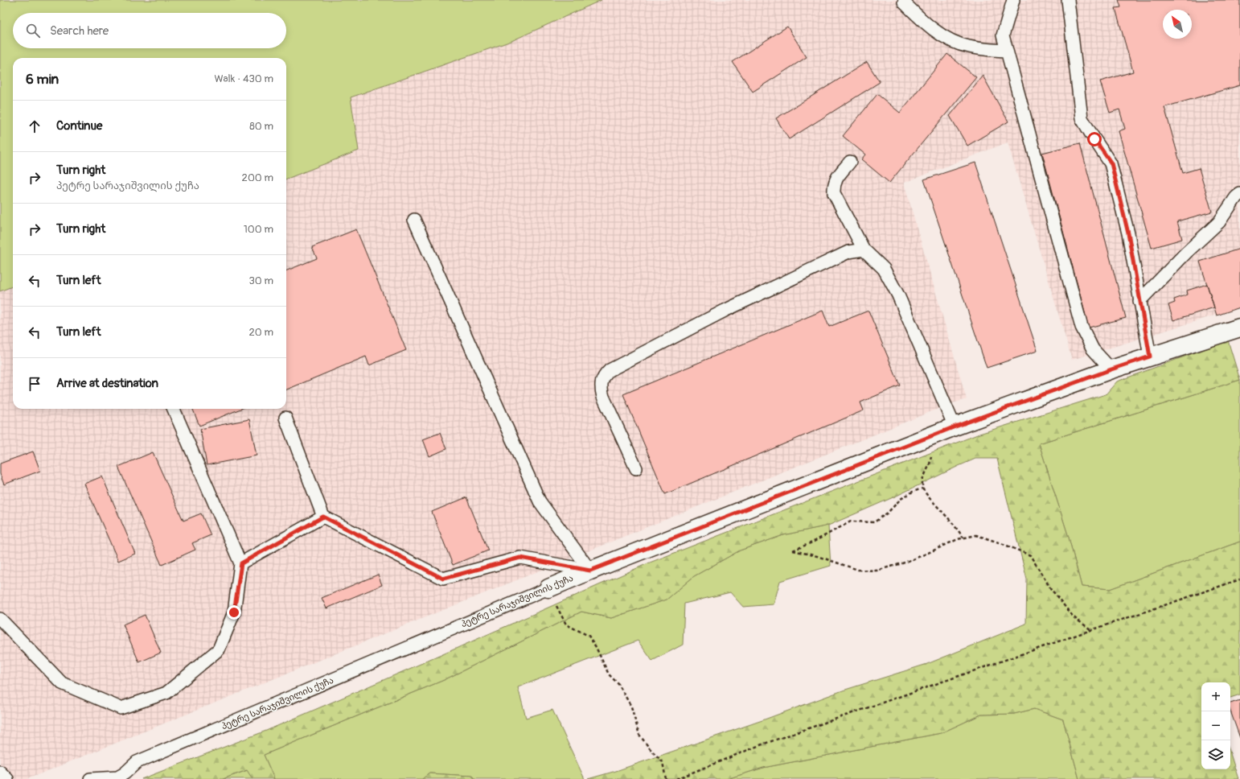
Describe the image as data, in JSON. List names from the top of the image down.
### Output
{
  "streets": {
    "street": ["პეტრე სარაჯიშვილის ქუჩა"]
  },
  "north": "top left",
  "page": {
    "search": "Search here",
    "heading": ["6 min", "Walk · 430 m"],
    "list": [
      ["Continue", "80 m"],
      ["Turn right", "პეტრე სარაჯიშვილის ქუჩა", "200 m"],
      ["Turn right", "100 m"],
      ["Turn left", "30 m"],
      ["Turn left", "20 m"],
      "Arrive at destination"
    ],
    "map_buttons": ["+", "−"]
  }
}
